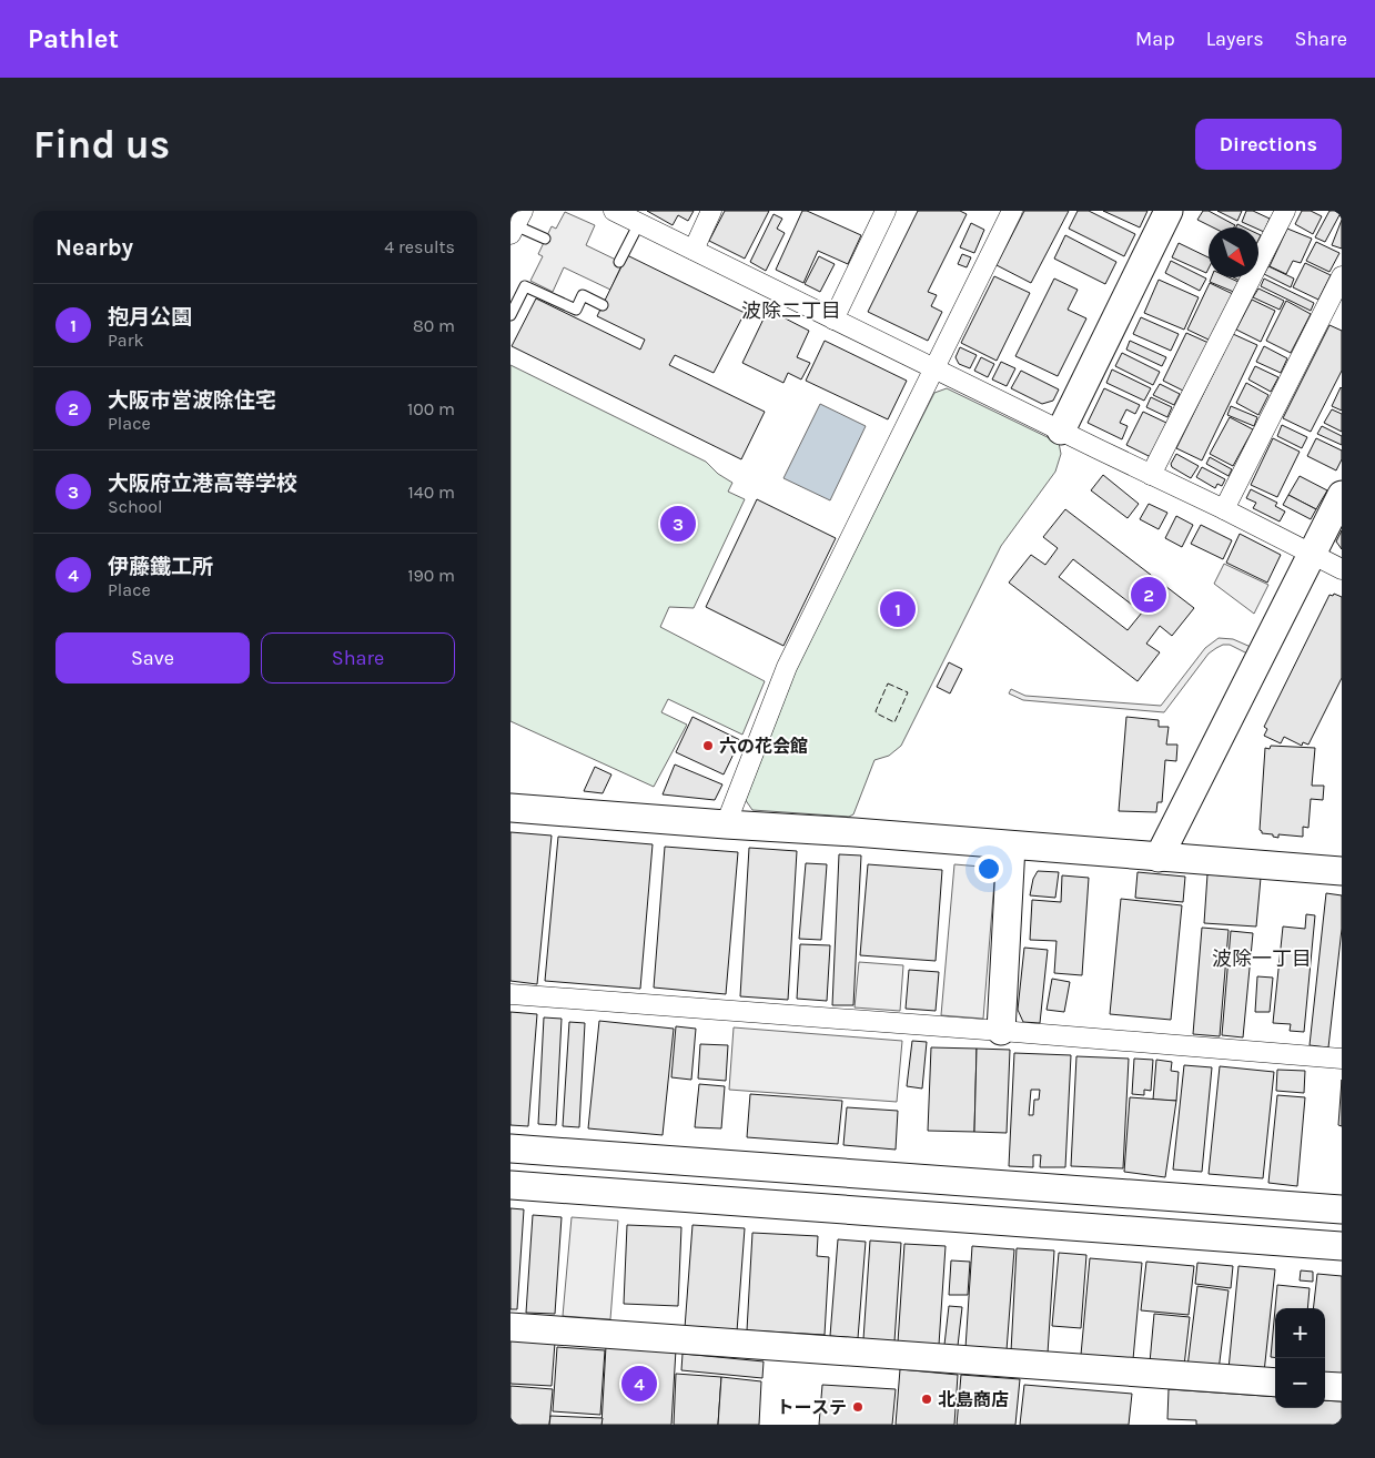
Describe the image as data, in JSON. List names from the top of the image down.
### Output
{
  "districts": ["波除二丁目", "波除一丁目"],
  "places": ["六の花会館", "北島商店", "トーステ"],
  "north": "bottom right",
  "page": {
    "header": "Pathlet",
    "nav": ["Map", "Layers", "Share"],
    "buttons": [
      "Directions",
      ["Save", "Share"]
    ],
    "title": "Find us",
    "heading": ["Nearby", "4 results"],
    "list": [
      {
        "mark": "1",
        "name": "抱月公園",
        "note": "Park",
        "value": "80 m"
      },
      {
        "mark": "2",
        "name": "大阪市営波除住宅",
        "note": "Place",
        "value": "100 m"
      },
      {
        "mark": "3",
        "name": "大阪府立港高等学校",
        "note": "School",
        "value": "140 m"
      },
      {
        "mark": "4",
        "name": "伊藤鐵工所",
        "note": "Place",
        "value": "190 m"
      }
    ],
    "pins": [
      "3",
      "2",
      "1",
      "4"
    ],
    "map_buttons": ["+", "−"]
  }
}
